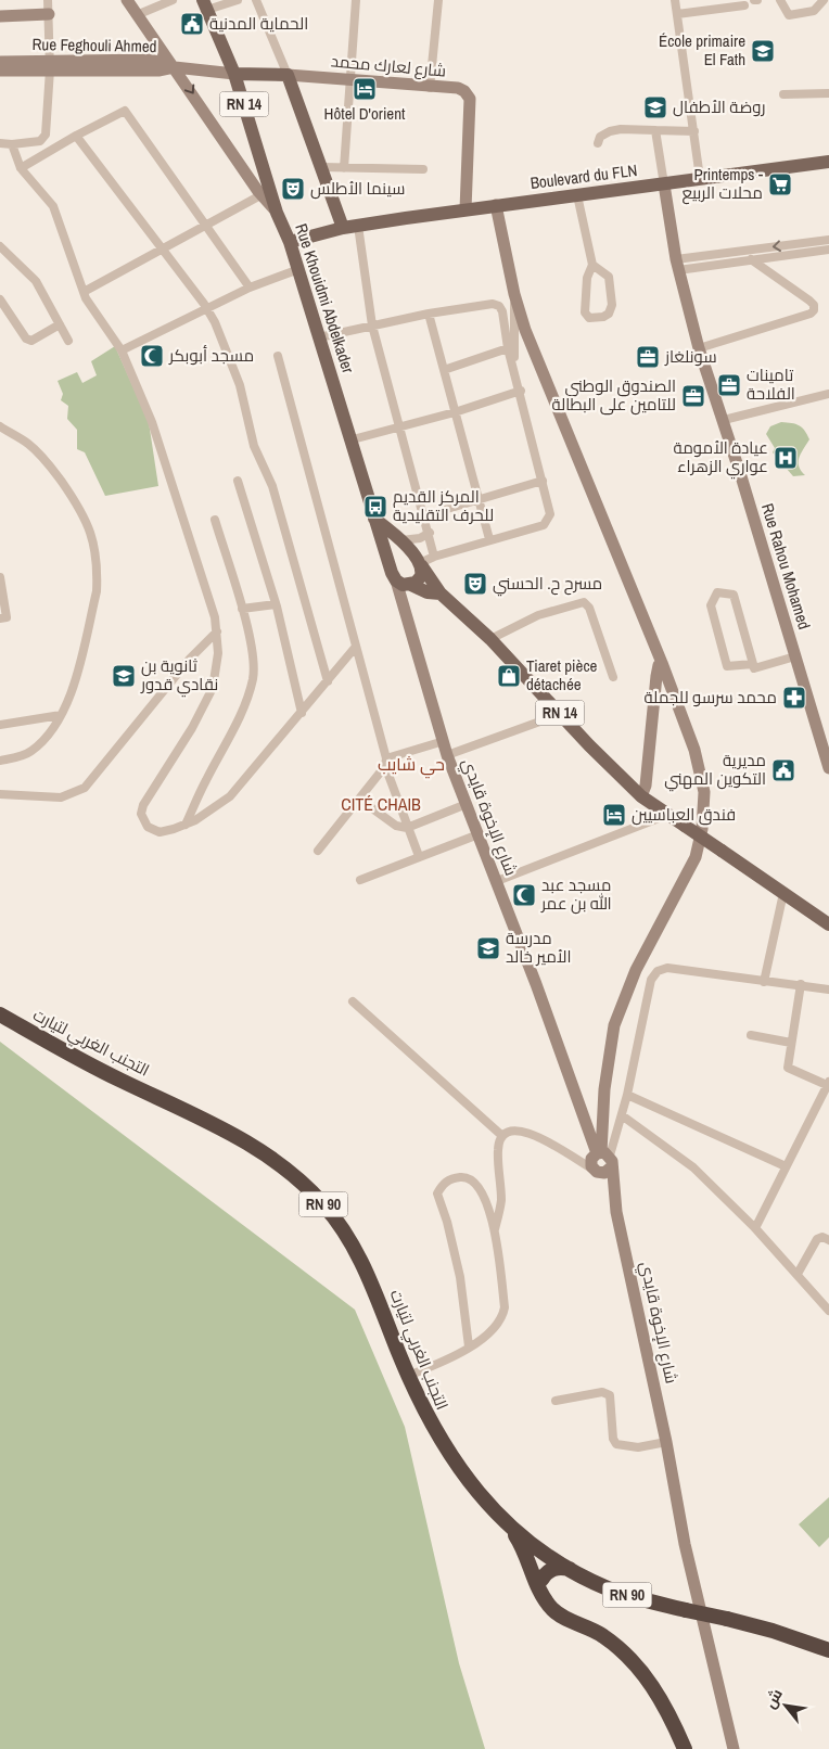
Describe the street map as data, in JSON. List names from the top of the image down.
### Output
{
  "streets": {
    "highway": ["التجنب الغربي لتيارت", "RN 90"],
    "main road": ["RN 14", "Boulevard du FLN", "Rue Khouidmi Abdelkader"],
    "street": [
      "Rue Feghouli Ahmed",
      "شارع لعارك محمد",
      "Rue Rahou Mohamed",
      "شارع الإخوة قايدي"
    ]
  },
  "crossings": [
    ["Rue Feghouli Ahmed", "Rue Khouidmi Abdelkader"],
    ["شارع لعارك محمد", "Boulevard du FLN"],
    ["RN 14", "Rue Khouidmi Abdelkader"],
    ["RN 14", "شارع الإخوة قايدي"],
    ["Boulevard du FLN", "Rue Khouidmi Abdelkader"],
    ["Boulevard du FLN", "Rue Rahou Mohamed"]
  ],
  "districts": ["حي شايب", "CITÉ CHAIB"],
  "places": {
    "public building": ["الحماية المدنية", "مديرية التكوين المهني"],
    "school or university": [
      "École primaire El Fath",
      "روضة الأطفال",
      "ثانوية بن نقادي قدور",
      "مدرسة الأمير خالد"
    ],
    "hotel": ["Hôtel D'orient", "فندق العباسيين"],
    "supermarket": ["Printemps - محلات الربيع"],
    "theatre": ["سينما الأطلس", "مسرح ح. الحسني"],
    "mosque": ["مسجد أبوبكر", "مسجد عبد الله بن عمر"],
    "office": ["سونلغاز", "تامينات الفلاحة", "الصندوق الوطني للتامين على البطالة"],
    "hospital": ["عيادة الأمومة عواري الزهراء"],
    "bus stop": ["المركز القديم للحرف التقليدية"],
    "shop": ["Tiaret pièce détachée"],
    "pharmacy": ["محمد سرسو للجملة"]
  },
  "north": "top left"
}
